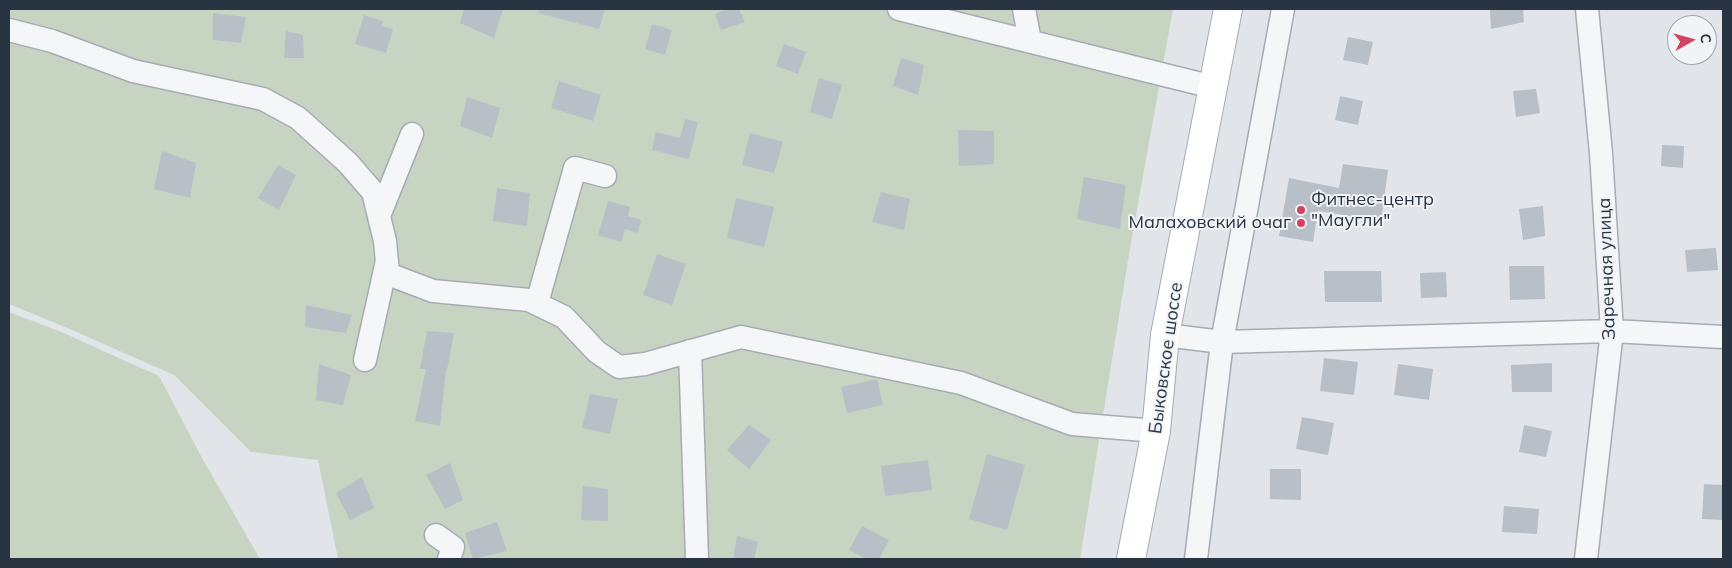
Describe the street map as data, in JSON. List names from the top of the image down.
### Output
{
  "streets": {
    "main road": ["Быковское шоссе"],
    "street": ["Заречная улица"]
  },
  "places": ["Фитнес-центр \"Маугли\"", "Малаховский очаг"],
  "north": "right"
}
